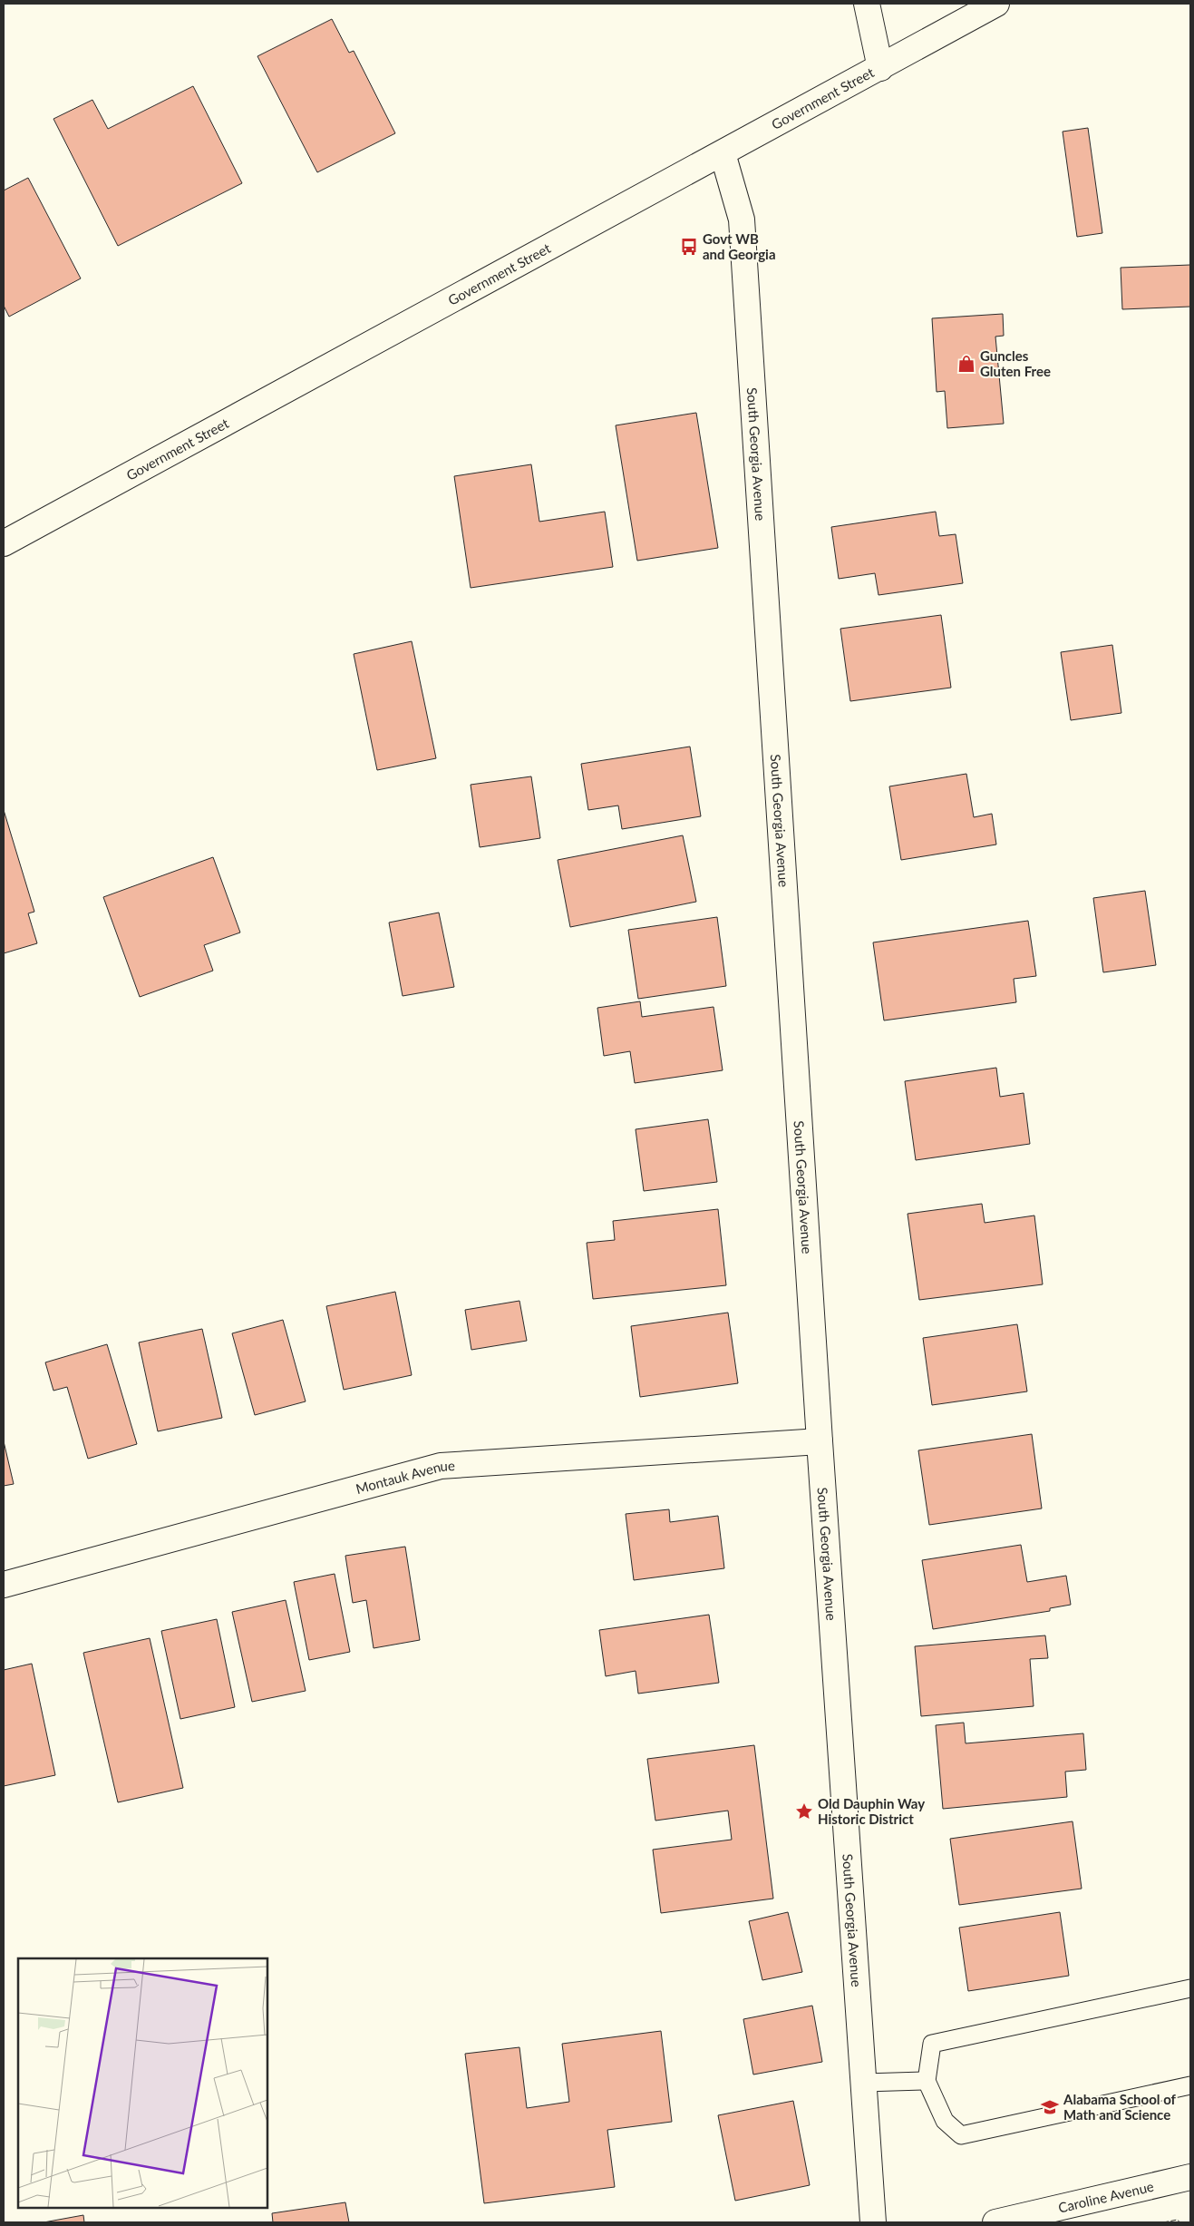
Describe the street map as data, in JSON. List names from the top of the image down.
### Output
{
  "streets": {
    "street": [
      "Government Street",
      "South Georgia Avenue",
      "Montauk Avenue",
      "Caroline Avenue"
    ]
  },
  "crossings": [
    ["Government Street", "South Georgia Avenue"],
    ["South Georgia Avenue", "Montauk Avenue"]
  ],
  "places": {
    "bus stop": ["Govt WB and Georgia"],
    "shop": ["Guncles Gluten Free"],
    "place": ["Old Dauphin Way Historic District"],
    "school or university": ["Alabama School of Math and Science"]
  }
}
